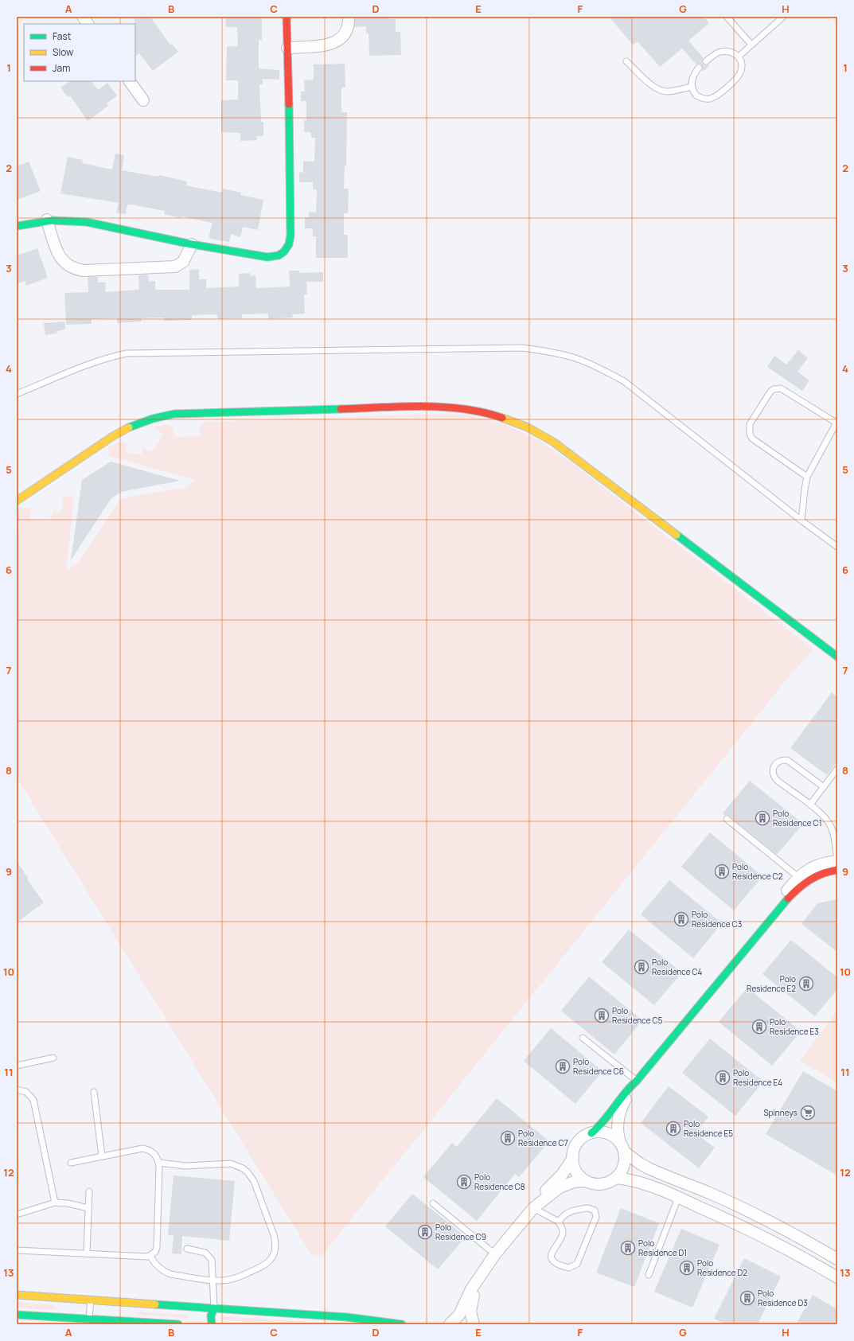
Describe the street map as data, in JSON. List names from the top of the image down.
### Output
{
  "places": {
    "building": [
      "Polo Residence C1",
      "Polo Residence C2",
      "Polo Residence C3",
      "Polo Residence C4",
      "Polo Residence E2",
      "Polo Residence C5",
      "Polo Residence E3",
      "Polo Residence C6",
      "Polo Residence E4",
      "Polo Residence E5",
      "Polo Residence C7",
      "Polo Residence C8",
      "Polo Residence C9",
      "Polo Residence D1",
      "Polo Residence D2",
      "Polo Residence D3"
    ],
    "supermarket": ["Spinneys"]
  },
  "legend": ["Fast", "Slow", "Jam"],
  "grid": {
    "columns": [
      "A",
      "B",
      "C",
      "D",
      "E",
      "F",
      "G",
      "H"
    ],
    "rows": [
      "1",
      "2",
      "3",
      "4",
      "5",
      "6",
      "7",
      "8",
      "9",
      "10",
      "11",
      "12",
      "13"
    ]
  }
}
